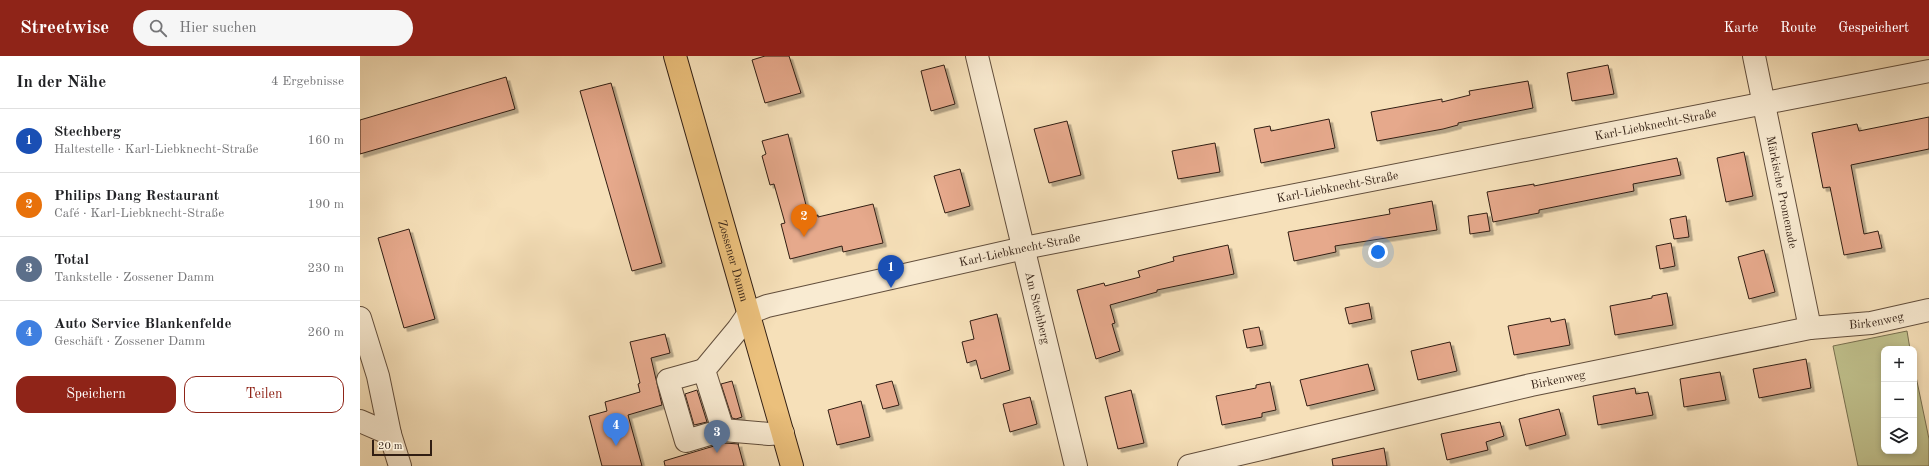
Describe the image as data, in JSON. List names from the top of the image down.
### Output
{
  "streets": {
    "main road": ["Zossener Damm"],
    "street": [
      "Karl-Liebknecht-Straße",
      "Märkische Promenade",
      "Am Stechberg",
      "Birkenweg"
    ]
  },
  "crossings": [
    ["Karl-Liebknecht-Straße", "Märkische Promenade"],
    ["Karl-Liebknecht-Straße", "Zossener Damm"],
    ["Karl-Liebknecht-Straße", "Am Stechberg"],
    ["Märkische Promenade", "Birkenweg"]
  ],
  "scale_bar": "20 m",
  "page": {
    "header": "Streetwise",
    "search": "Hier suchen",
    "nav": ["Karte", "Route", "Gespeichert"],
    "heading": ["In der Nähe", "4 Ergebnisse"],
    "list": [
      {
        "mark": "1",
        "name": "Stechberg",
        "note": "Haltestelle · Karl-Liebknecht-Straße",
        "value": "160 m"
      },
      {
        "mark": "2",
        "name": "Philips Dang Restaurant",
        "note": "Café · Karl-Liebknecht-Straße",
        "value": "190 m"
      },
      {
        "mark": "3",
        "name": "Total",
        "note": "Tankstelle · Zossener Damm",
        "value": "230 m"
      },
      {
        "mark": "4",
        "name": "Auto Service Blankenfelde",
        "note": "Geschäft · Zossener Damm",
        "value": "260 m"
      }
    ],
    "pins": [
      "2",
      "1",
      "4",
      "3"
    ],
    "map_buttons": ["+", "−"],
    "buttons": ["Speichern", "Teilen"],
    "scale": "20 m"
  }
}
